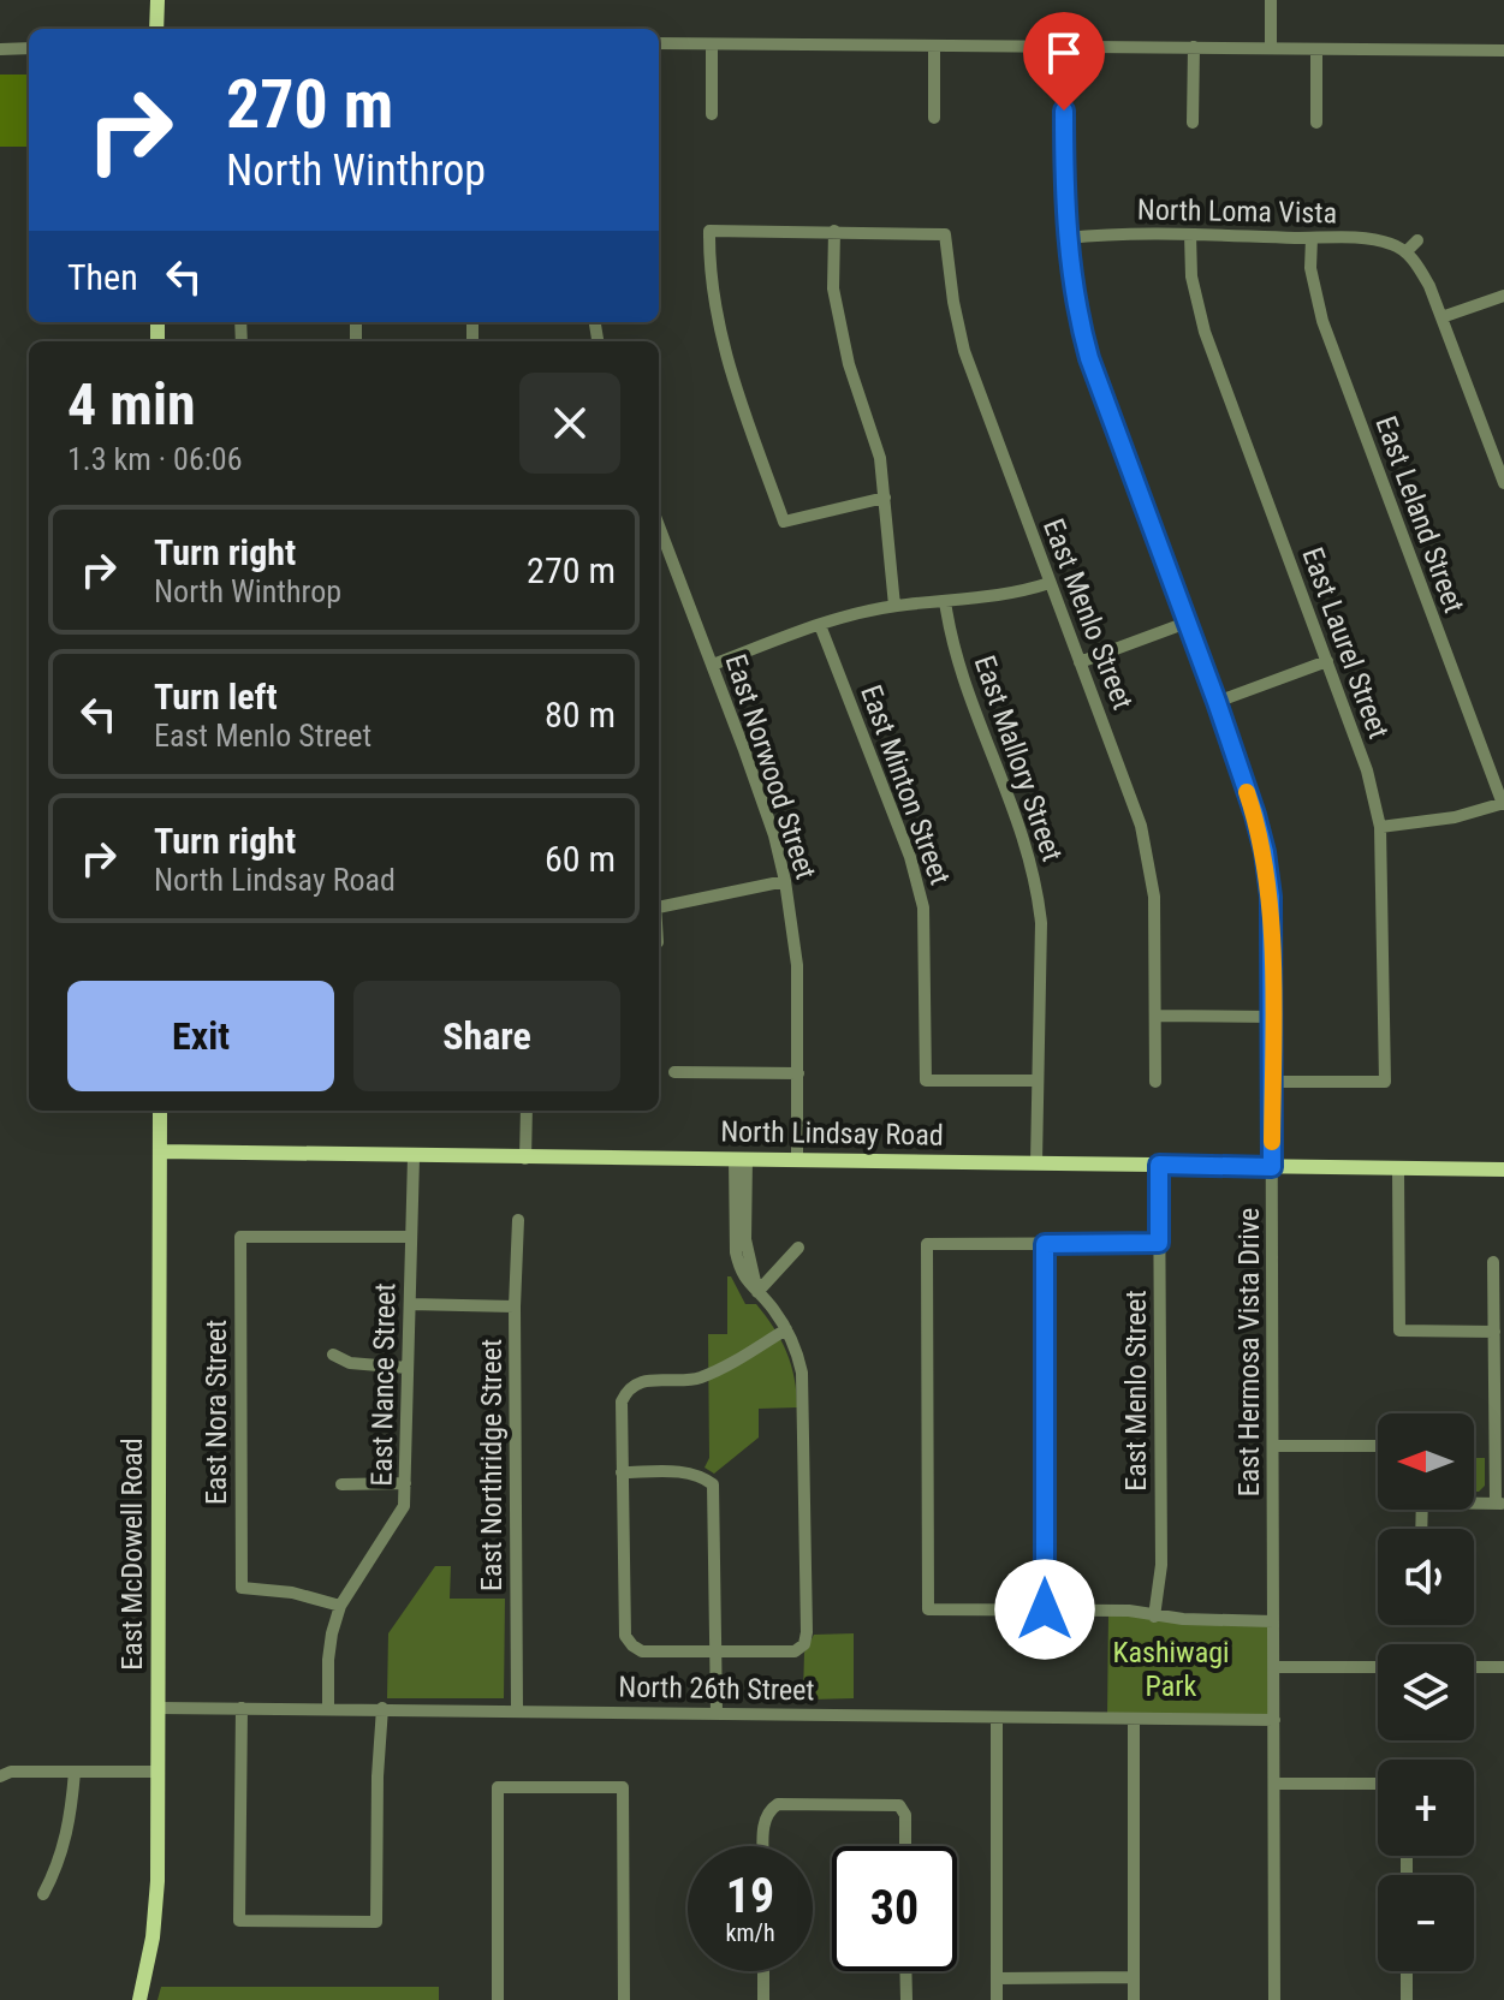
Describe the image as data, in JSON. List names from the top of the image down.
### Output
{
  "streets": {
    "main road": ["North Lindsay Road", "East McDowell Road"],
    "street": [
      "North Loma Vista",
      "East Leland Street",
      "East Menlo Street",
      "East Laurel Street",
      "East Mallory Street",
      "East Norwood Street",
      "East Minton Street",
      "East Hermosa Vista Drive",
      "East Nance Street",
      "East Nora Street",
      "East Northridge Street",
      "North 26th Street"
    ]
  },
  "crossings": [
    ["North Loma Vista", "East Leland Street"],
    ["North Loma Vista", "East Laurel Street"],
    ["North Loma Vista", "East Hermosa Vista Drive"],
    ["East Menlo Street", "North Lindsay Road"],
    ["East Laurel Street", "East Hermosa Vista Drive"],
    ["East Mallory Street", "East Minton Street"],
    ["East Mallory Street", "North Lindsay Road"],
    ["East Norwood Street", "North Lindsay Road"],
    ["North Lindsay Road", "East Hermosa Vista Drive"],
    ["North Lindsay Road", "East Nance Street"],
    ["North Lindsay Road", "East McDowell Road"],
    ["East Hermosa Vista Drive", "North 26th Street"],
    ["East Nance Street", "East Nora Street"],
    ["East Nance Street", "North 26th Street"],
    ["East Northridge Street", "North 26th Street"],
    ["East McDowell Road", "North 26th Street"]
  ],
  "parks": ["Kashiwagi Park"],
  "north": "left",
  "page": {
    "turn": ["270 m", "North Winthrop"],
    "then": "Then",
    "heading": ["4 min", "1.3 km · 06:06"],
    "list": [
      {
        "name": "Turn right",
        "note": "North Winthrop",
        "value": "270 m"
      },
      {
        "name": "Turn left",
        "note": "East Menlo Street",
        "value": "80 m"
      },
      {
        "name": "Turn right",
        "note": "North Lindsay Road",
        "value": "60 m"
      }
    ],
    "buttons": ["Exit", "Share"],
    "map_buttons": ["+", "−"],
    "speed": "19 km/h",
    "limit": "30"
  }
}
